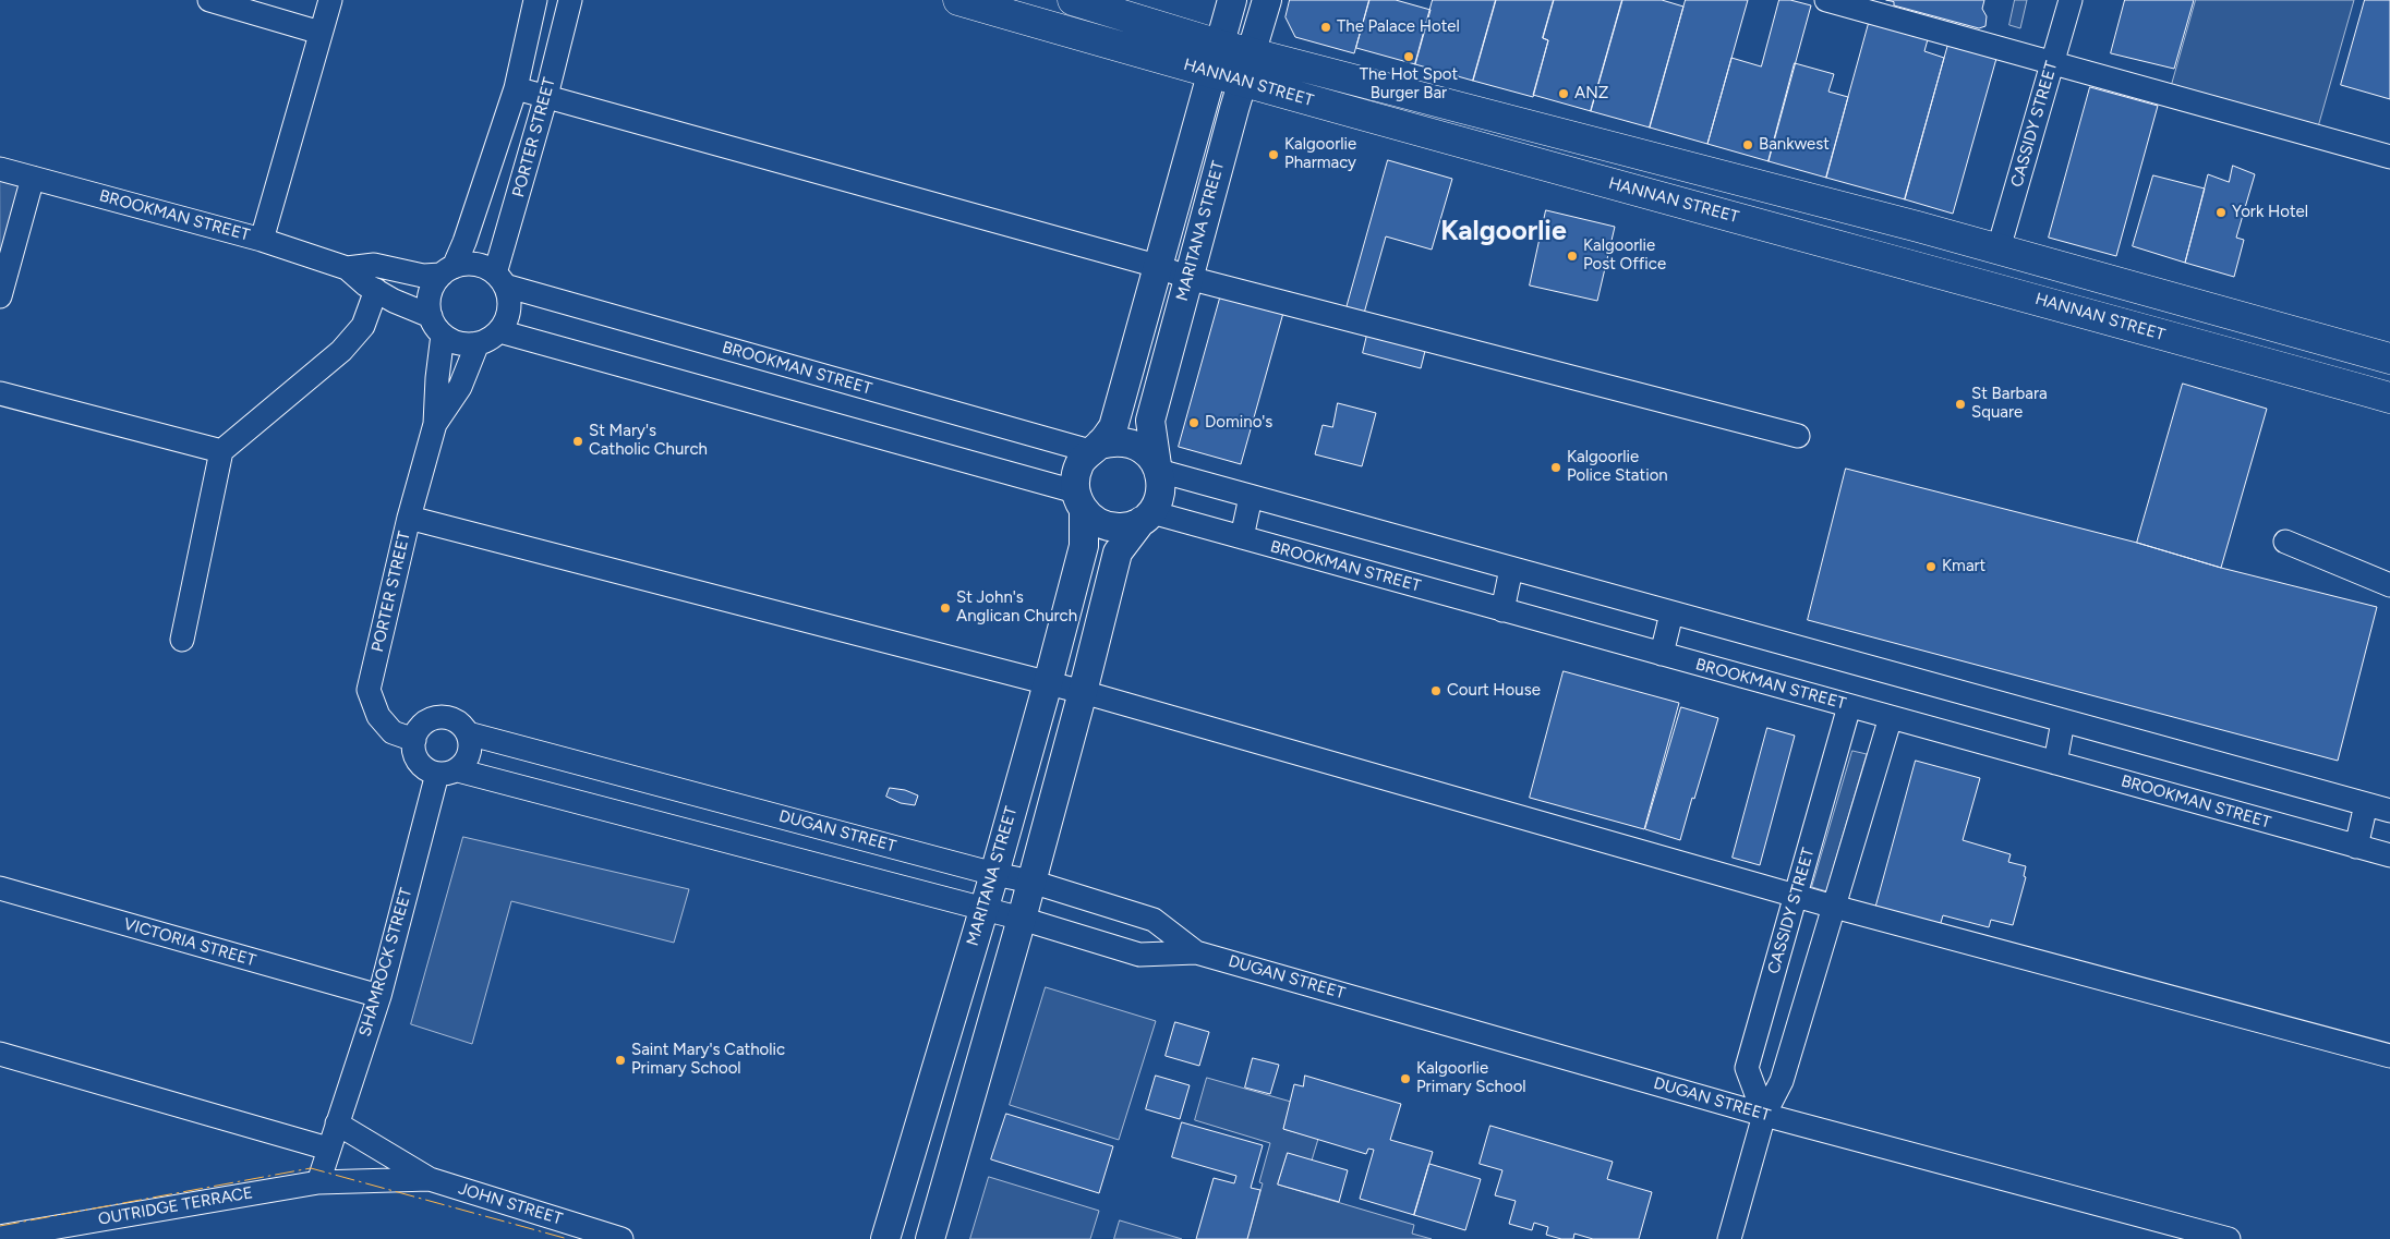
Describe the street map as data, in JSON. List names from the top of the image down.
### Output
{
  "streets": {
    "highway": ["HANNAN STREET"],
    "main road": ["MARITANA STREET"],
    "street": [
      "CASSIDY STREET",
      "PORTER STREET",
      "BROOKMAN STREET",
      "DUGAN STREET",
      "VICTORIA STREET",
      "SHAMROCK STREET",
      "JOHN STREET",
      "OUTRIDGE TERRACE"
    ]
  },
  "crossings": [
    ["HANNAN STREET", "CASSIDY STREET"],
    ["HANNAN STREET", "MARITANA STREET"],
    ["CASSIDY STREET", "BROOKMAN STREET"],
    ["CASSIDY STREET", "DUGAN STREET"],
    ["PORTER STREET", "BROOKMAN STREET"],
    ["PORTER STREET", "DUGAN STREET"],
    ["PORTER STREET", "SHAMROCK STREET"],
    ["BROOKMAN STREET", "MARITANA STREET"],
    ["MARITANA STREET", "DUGAN STREET"],
    ["DUGAN STREET", "SHAMROCK STREET"],
    ["VICTORIA STREET", "SHAMROCK STREET"],
    ["SHAMROCK STREET", "JOHN STREET"],
    ["JOHN STREET", "OUTRIDGE TERRACE"]
  ],
  "districts": ["Kalgoorlie"],
  "places": [
    "The Palace Hotel",
    "The Hot Spot Burger Bar",
    "ANZ",
    "Bankwest",
    "Kalgoorlie Pharmacy",
    "York Hotel",
    "Kalgoorlie Post Office",
    "St Barbara Square",
    "Domino's",
    "St Mary's Catholic Church",
    "Kalgoorlie Police Station",
    "Kmart",
    "St John's Anglican Church",
    "Court House",
    "Saint Mary's Catholic Primary School",
    "Kalgoorlie Primary School"
  ]
}
